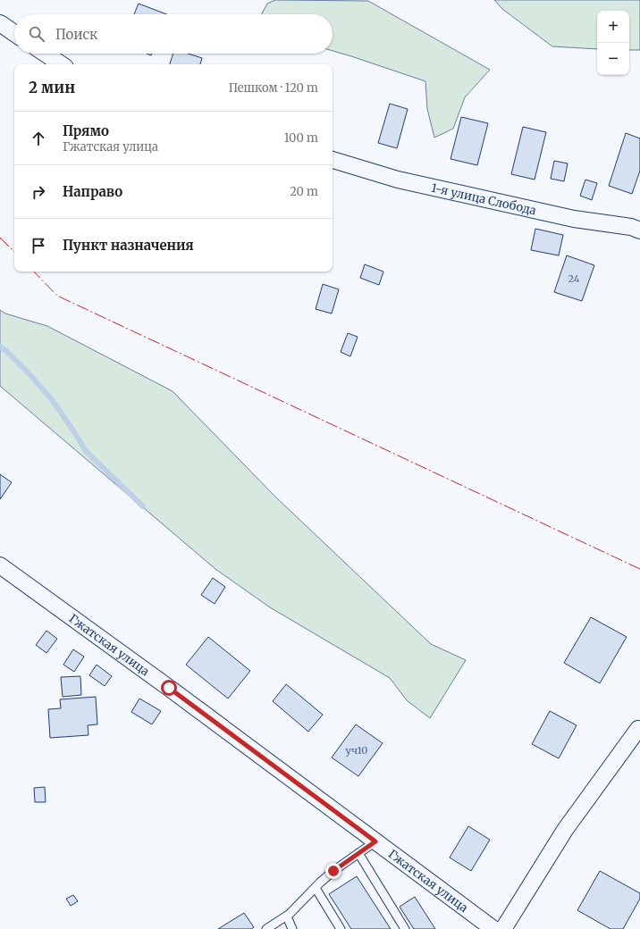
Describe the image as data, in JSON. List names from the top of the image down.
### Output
{
  "streets": {
    "street": ["1-я улица Слобода", "Гжатская улица"]
  },
  "house_numbers": ["24", "уч10"],
  "page": {
    "map_buttons": ["+", "−"],
    "search": "Поиск",
    "heading": ["2 мин", "Пешком · 120 m"],
    "list": [
      ["Прямо", "Гжатская улица", "100 m"],
      ["Направо", "20 m"],
      "Пункт назначения"
    ]
  }
}
